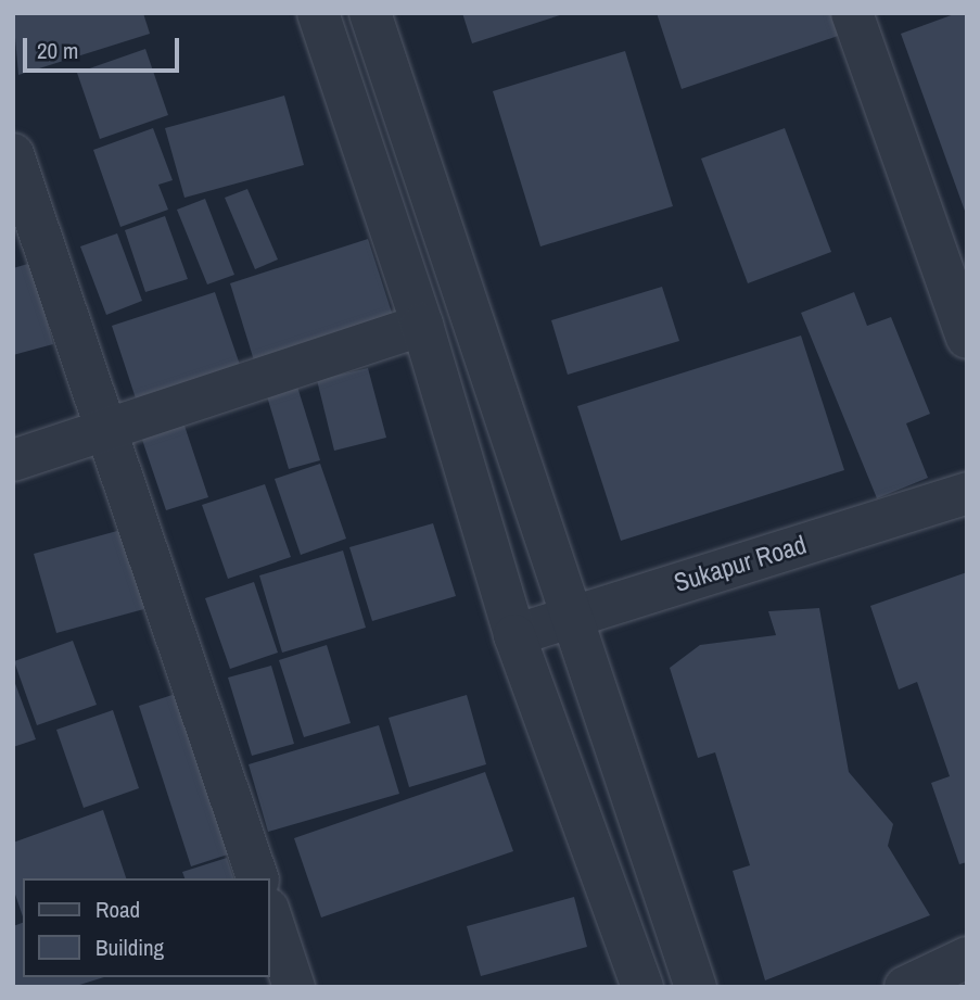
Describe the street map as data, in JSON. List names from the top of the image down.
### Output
{
  "streets": {
    "street": ["Sukapur Road"]
  },
  "legend": ["Road", "Building"],
  "scale_bar": "20 m"
}
